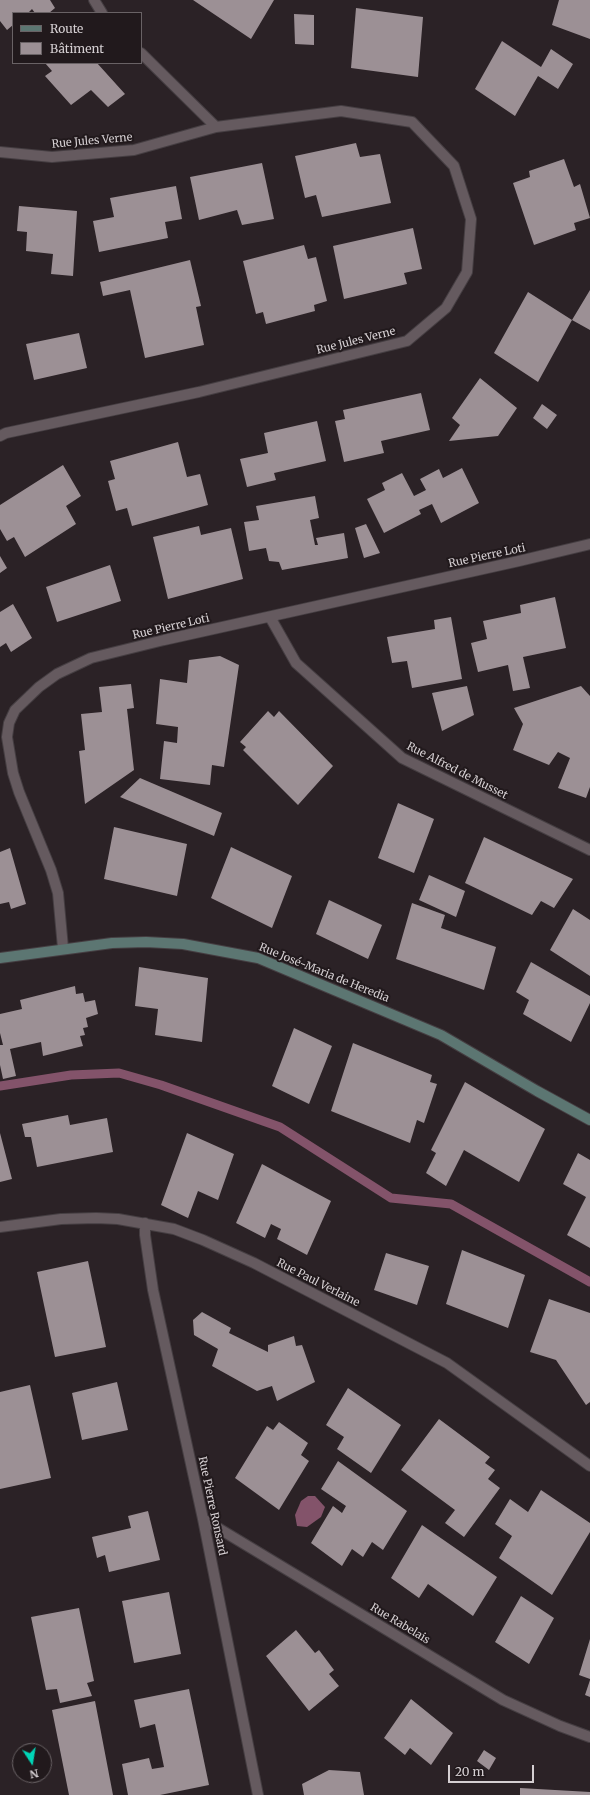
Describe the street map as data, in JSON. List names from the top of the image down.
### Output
{
  "streets": {
    "street": [
      "Rue Jules Verne",
      "Rue Pierre Loti",
      "Rue Alfred de Musset",
      "Rue José-Maria de Heredia",
      "Rue Paul Verlaine",
      "Rue Pierre Ronsard",
      "Rue Rabelais"
    ]
  },
  "crossings": [
    ["Rue Pierre Loti", "Rue Alfred de Musset"],
    ["Rue Pierre Loti", "Rue José-Maria de Heredia"],
    ["Rue Paul Verlaine", "Rue Pierre Ronsard"],
    ["Rue Pierre Ronsard", "Rue Rabelais"]
  ],
  "legend": ["Route", "Bâtiment"],
  "scale_bar": "20 m",
  "north": "bottom"
}
